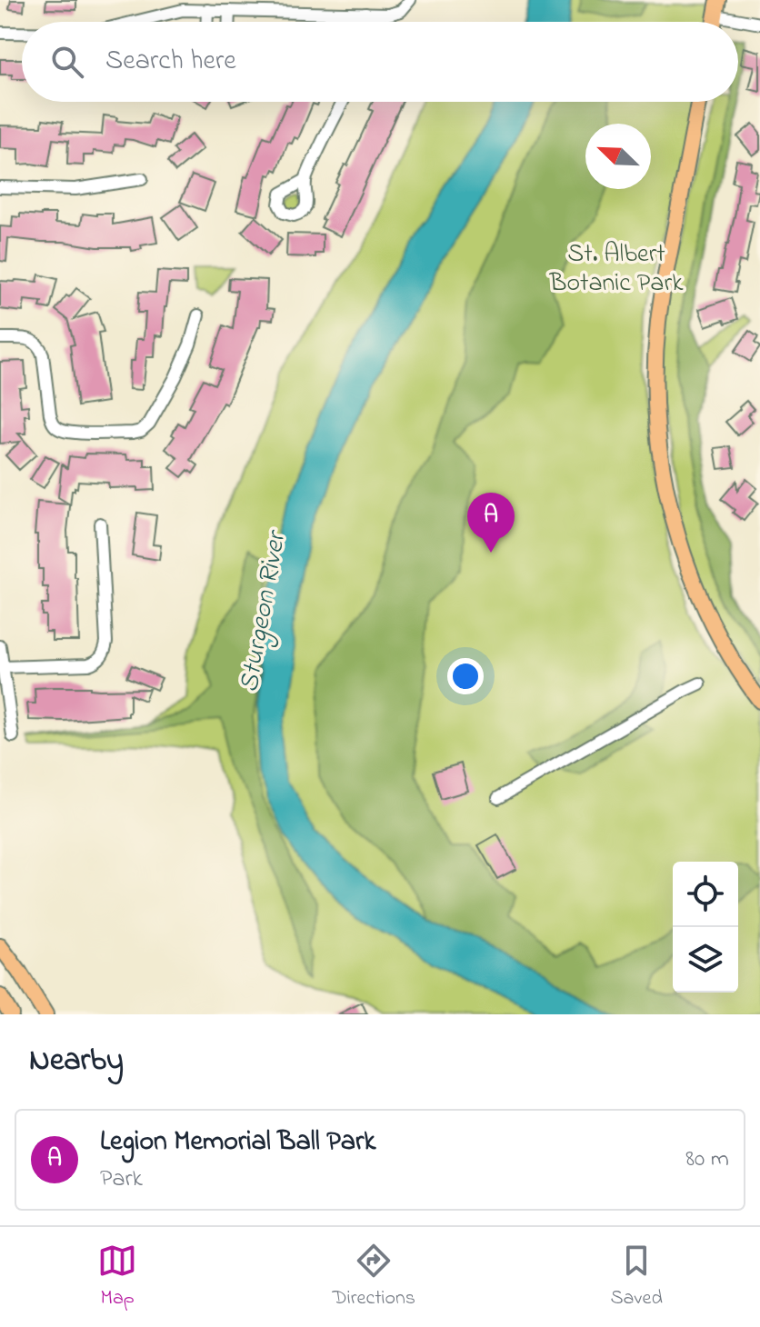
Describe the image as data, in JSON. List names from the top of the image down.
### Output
{
  "water": ["Sturgeon River"],
  "parks": ["St. Albert Botanic Park"],
  "north": "top left",
  "page": {
    "search": "Search here",
    "pins": "A",
    "heading": "Nearby",
    "list": [
      {
        "mark": "A",
        "name": "Legion Memorial Ball Park",
        "note": "Park",
        "value": "80 m"
      }
    ],
    "nav": ["Map", "Directions", "Saved"]
  }
}
